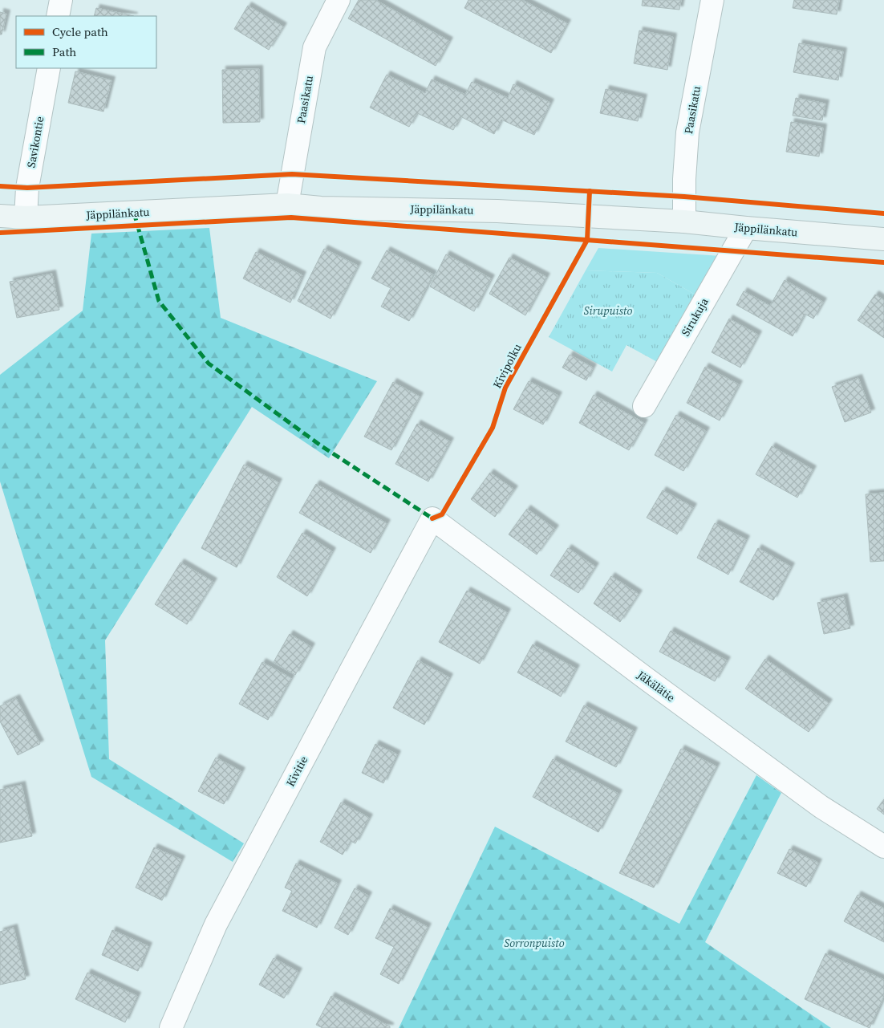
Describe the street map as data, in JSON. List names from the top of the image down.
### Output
{
  "streets": {
    "street": [
      "Paasikatu",
      "Savikontie",
      "Jäppilänkatu",
      "Sirukuja",
      "Jäkälätie",
      "Kivitie"
    ],
    "cycle path": ["Kivipolku"]
  },
  "crossings": [
    ["Paasikatu", "Jäppilänkatu"],
    ["Savikontie", "Jäppilänkatu"],
    ["Jäppilänkatu", "Sirukuja"],
    ["Jäkälätie", "Kivitie"]
  ],
  "parks": ["Sirupuisto", "Sorronpuisto"],
  "legend": ["Cycle path", "Path"]
}
